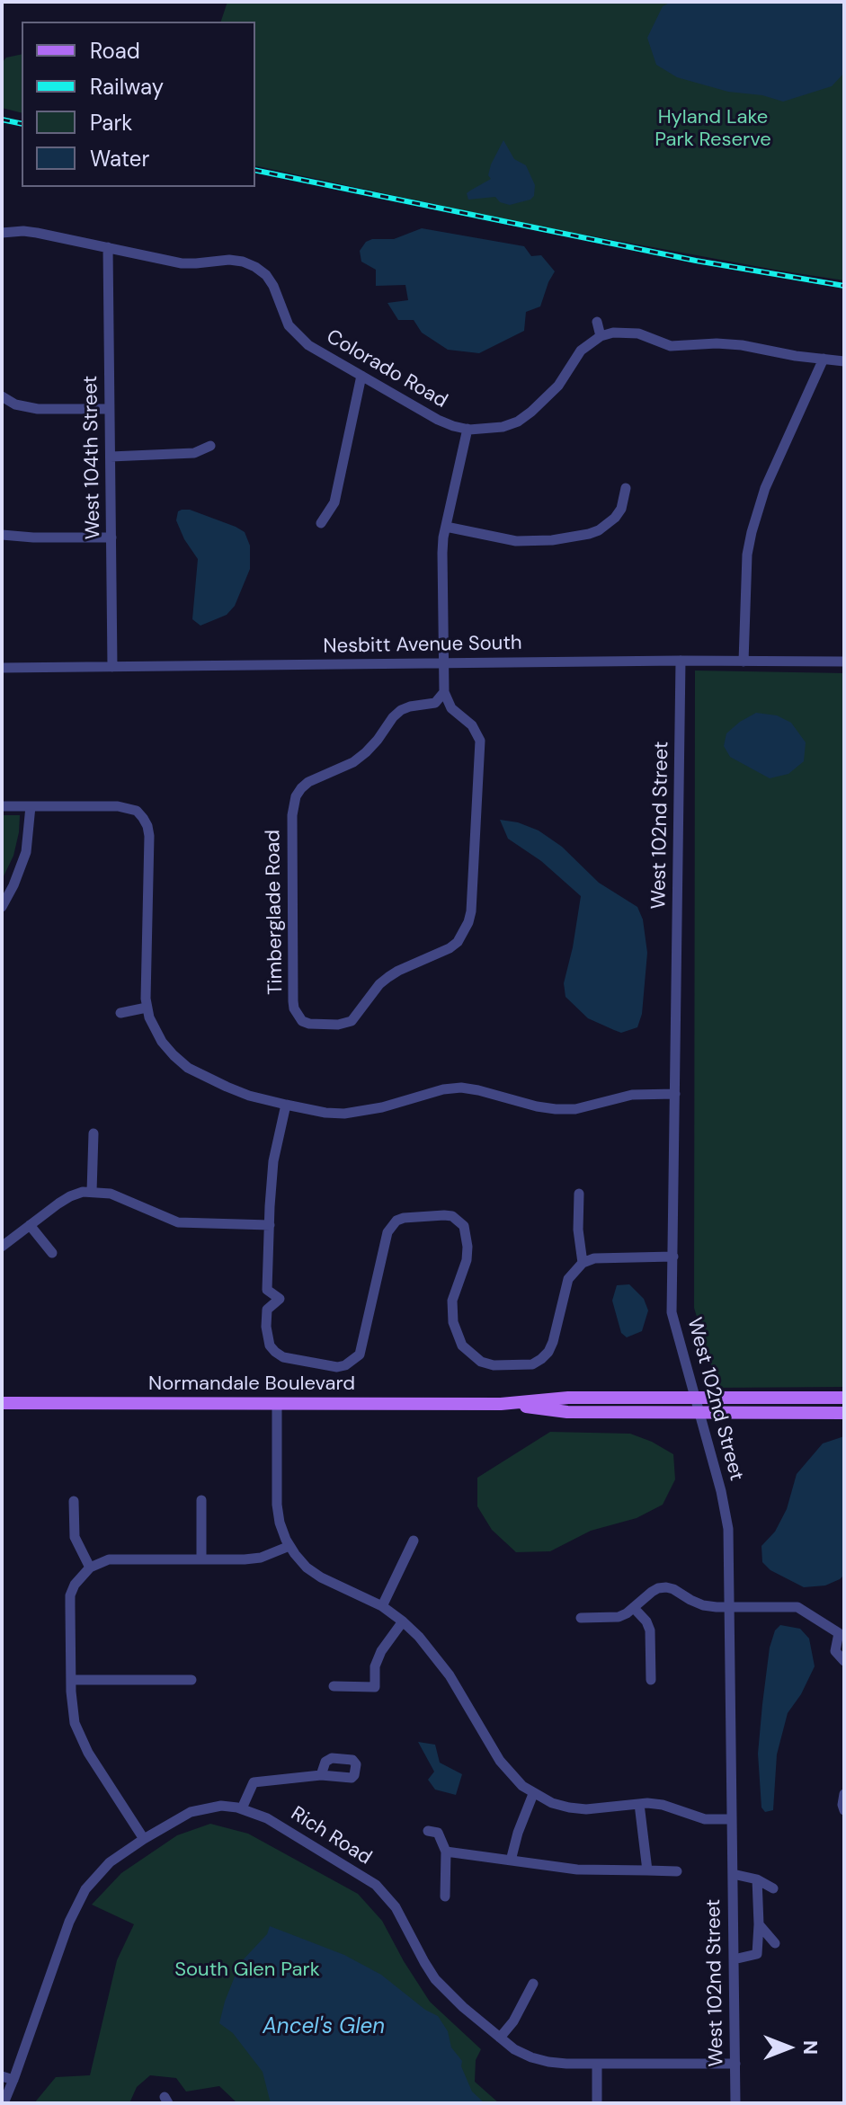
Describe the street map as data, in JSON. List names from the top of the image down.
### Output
{
  "streets": {
    "main road": ["Normandale Boulevard"],
    "street": [
      "Colorado Road",
      "West 104th Street",
      "Nesbitt Avenue South",
      "West 102nd Street",
      "Timberglade Road",
      "Rich Road"
    ]
  },
  "crossings": [
    ["Colorado Road", "West 104th Street"],
    ["West 104th Street", "Nesbitt Avenue South"],
    ["Nesbitt Avenue South", "West 102nd Street"],
    ["West 102nd Street", "Normandale Boulevard"],
    ["West 102nd Street", "Rich Road"]
  ],
  "water": ["Ancel's Glen"],
  "parks": ["Hyland Lake Park Reserve", "South Glen Park"],
  "legend": [
    "Road",
    "Railway",
    "Park",
    "Water"
  ],
  "north": "right"
}
